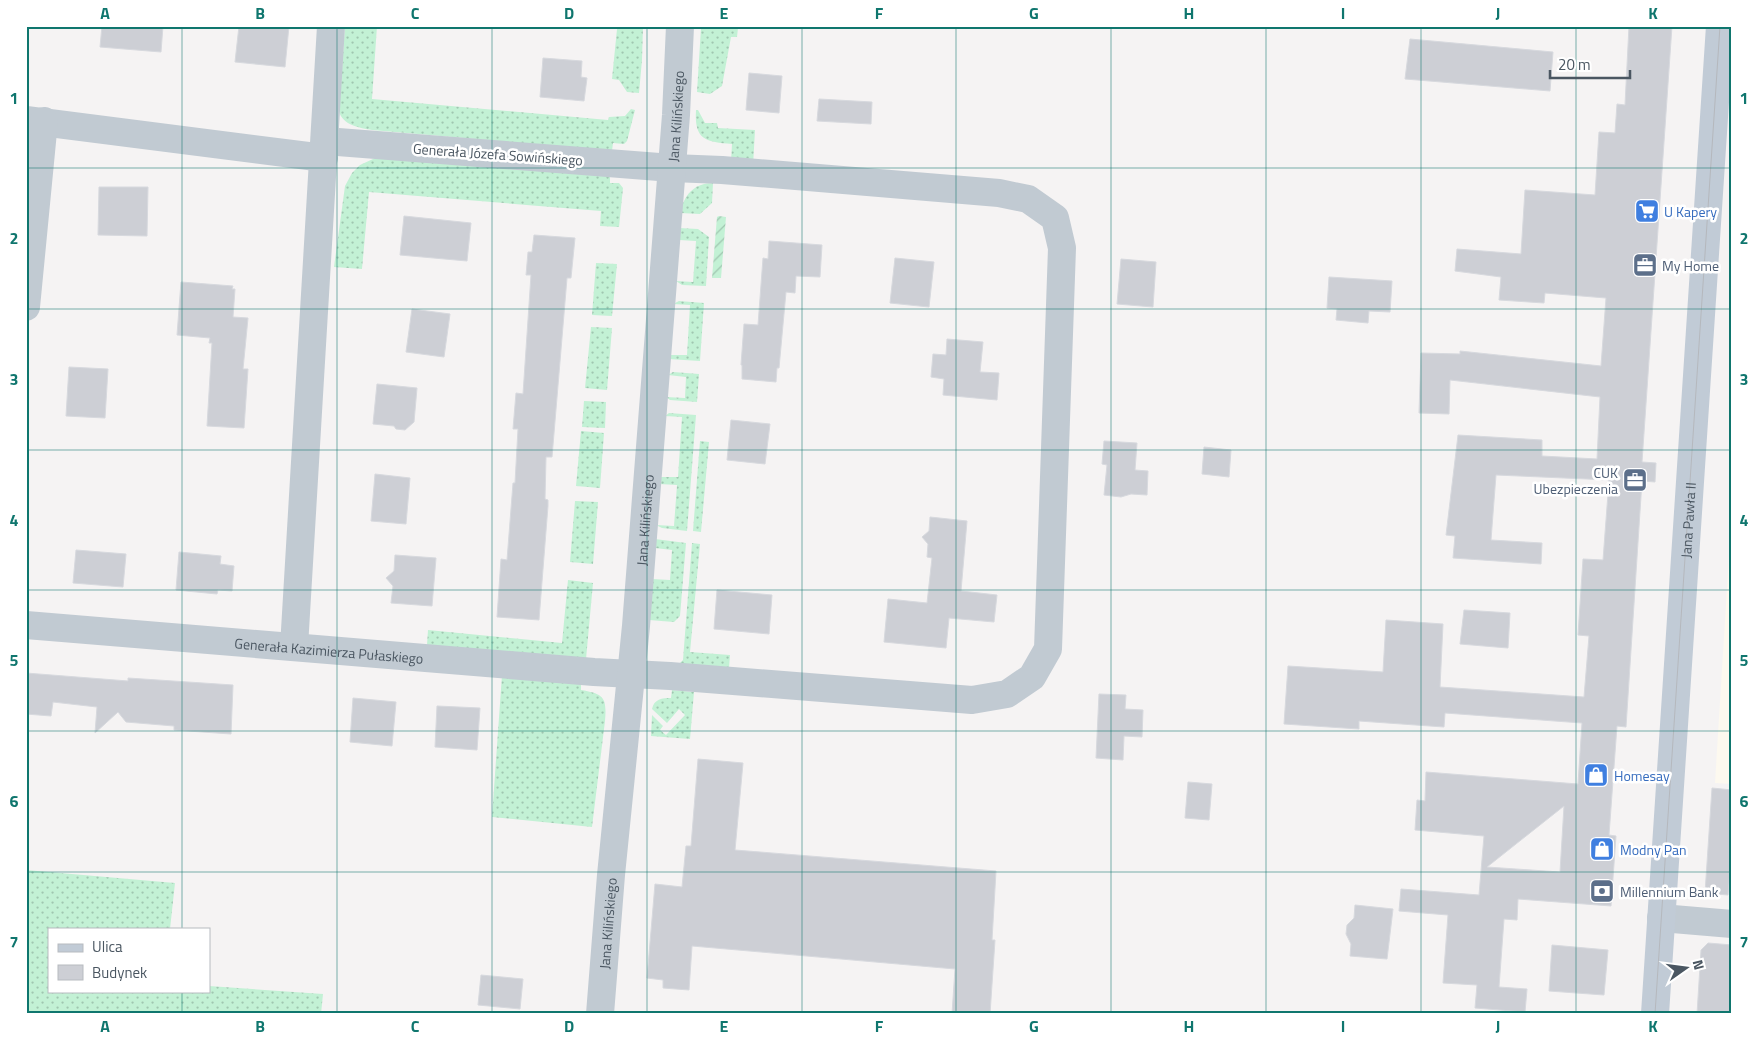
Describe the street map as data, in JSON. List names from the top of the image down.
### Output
{
  "streets": {
    "main road": ["Jana Pawła II"],
    "street": ["Jana Kilińskiego", "Generała Józefa Sowińskiego", "Generała Kazimierza Pułaskiego"]
  },
  "crossings": [
    ["Jana Kilińskiego", "Generała Józefa Sowińskiego"],
    ["Jana Kilińskiego", "Generała Kazimierza Pułaskiego"],
    ["Generała Józefa Sowińskiego", "Generała Kazimierza Pułaskiego"]
  ],
  "places": {
    "supermarket": ["U Kapery"],
    "office": ["My Home", "CUK Ubezpieczenia"],
    "shop": ["Homesay", "Modny Pan"],
    "bank": ["Millennium Bank"]
  },
  "legend": ["Ulica", "Budynek"],
  "scale_bar": "20 m",
  "north": "right",
  "grid": {
    "columns": [
      "A",
      "B",
      "C",
      "D",
      "E",
      "F",
      "G",
      "H",
      "I",
      "J",
      "K"
    ],
    "rows": [
      "1",
      "2",
      "3",
      "4",
      "5",
      "6",
      "7"
    ]
  }
}
